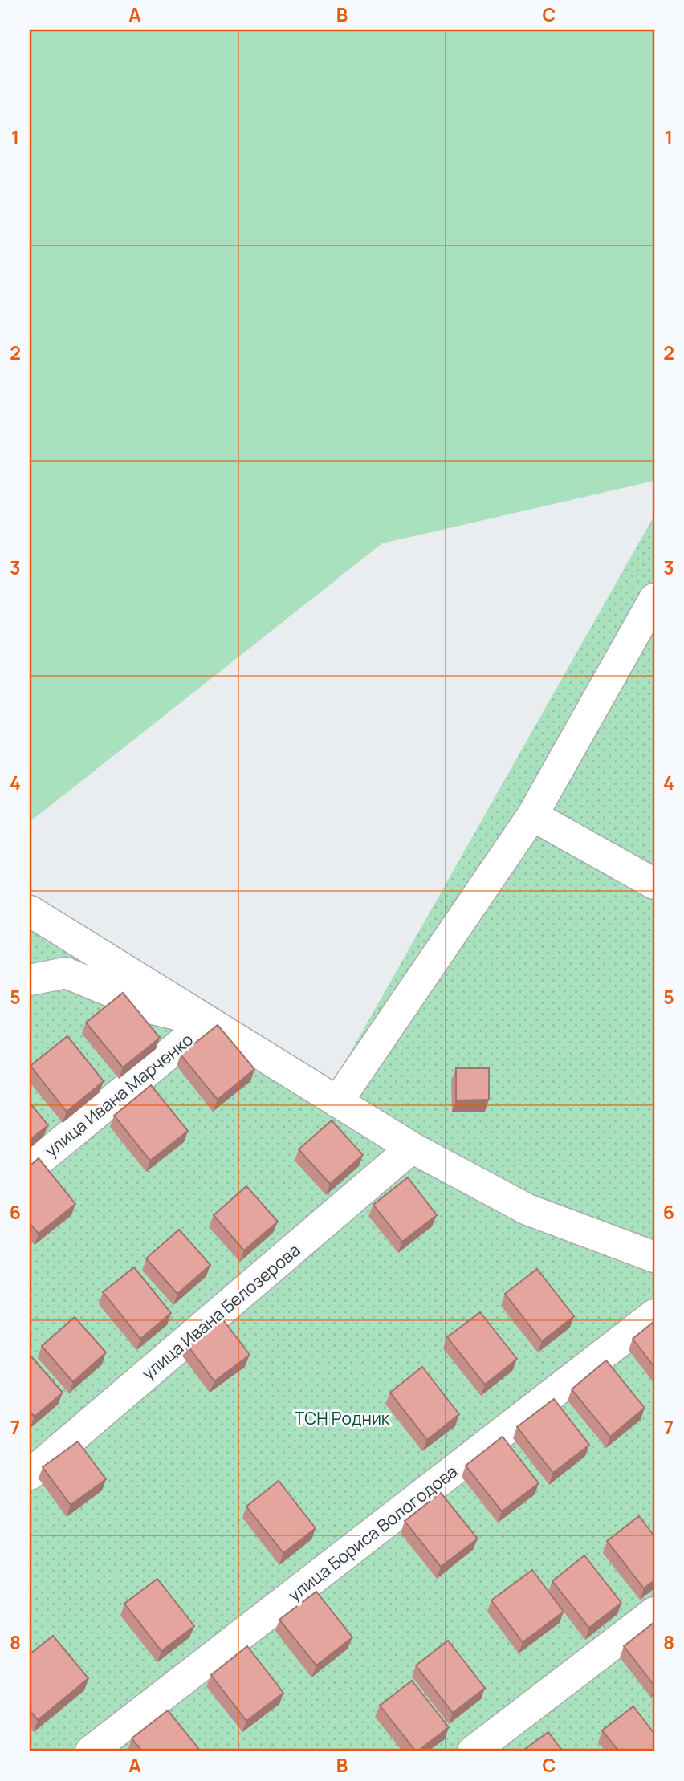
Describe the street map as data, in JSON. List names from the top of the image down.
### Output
{
  "streets": {
    "street": ["улица Ивана Марченко", "улица Ивана Белозерова", "улица Бориса Вологодова"]
  },
  "parks": ["ТСН Родник"],
  "grid": {
    "columns": ["A", "B", "C"],
    "rows": [
      "1",
      "2",
      "3",
      "4",
      "5",
      "6",
      "7",
      "8"
    ]
  }
}
